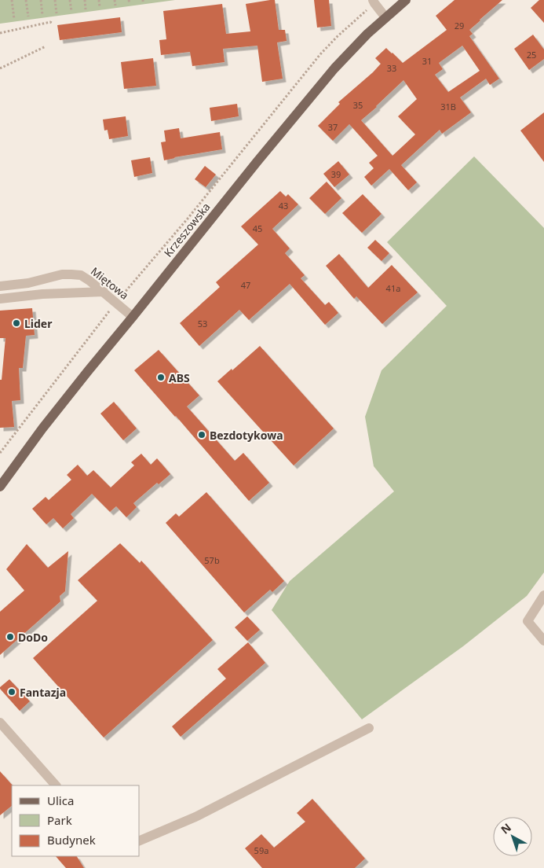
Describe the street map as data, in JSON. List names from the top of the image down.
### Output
{
  "streets": {
    "main road": ["Krzeszowska"],
    "street": ["Miętowa"]
  },
  "crossings": [
    ["Krzeszowska", "Miętowa"]
  ],
  "places": [
    "Lider",
    "ABS",
    "Bezdotykowa",
    "DoDo",
    "Fantazja"
  ],
  "house_numbers": [
    "29",
    "25",
    "31",
    "33",
    "35",
    "31B",
    "37",
    "39",
    "43",
    "45",
    "47",
    "41a",
    "53",
    "57b",
    "59a"
  ],
  "legend": ["Ulica", "Park", "Budynek"],
  "north": "top left"
}
